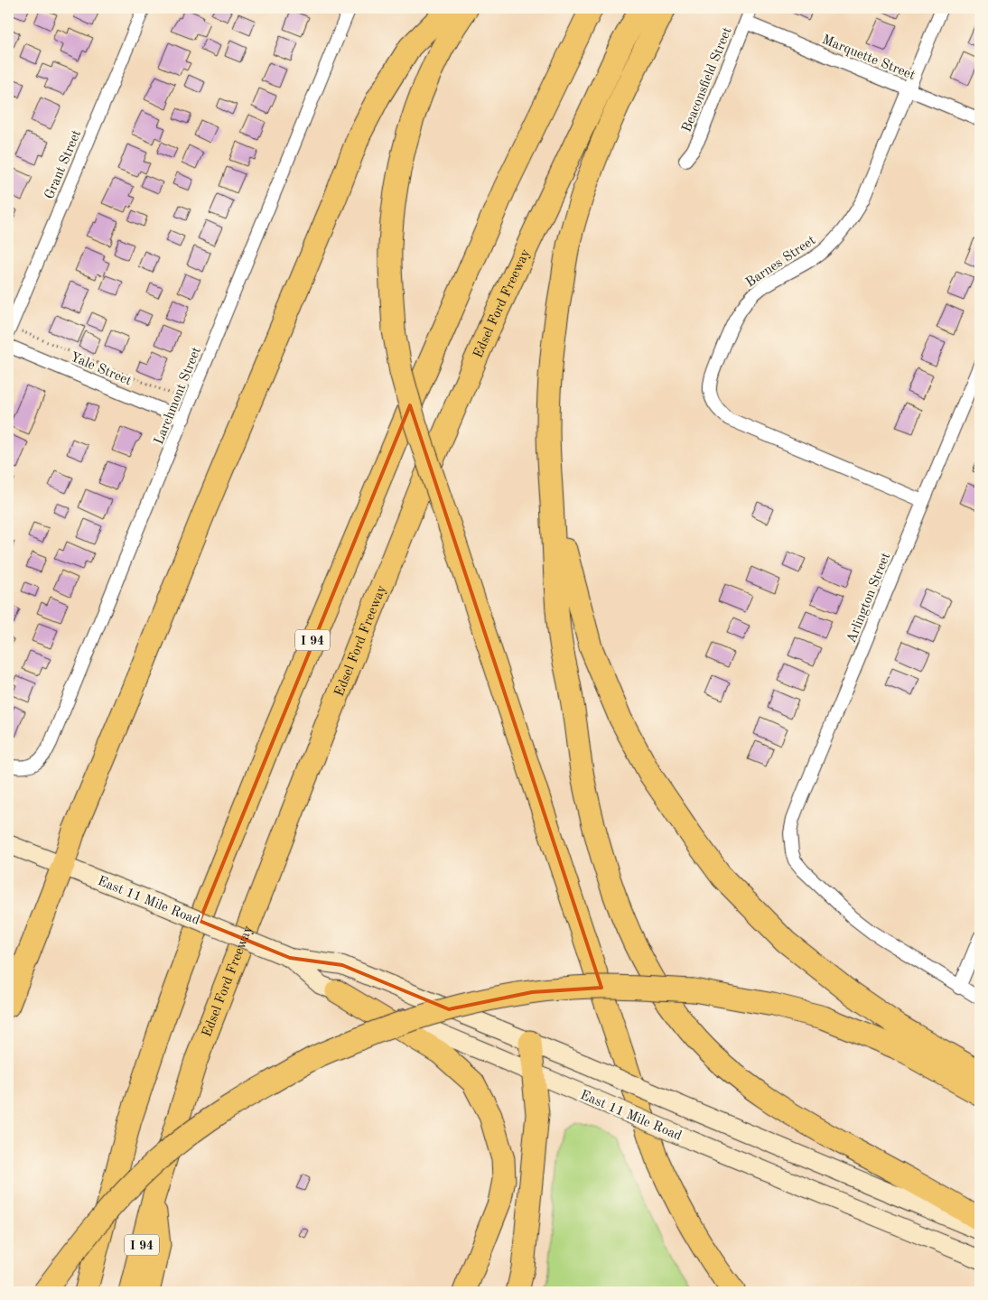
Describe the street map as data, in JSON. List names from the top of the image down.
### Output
{
  "streets": {
    "highway": ["Edsel Ford Freeway", "I 94"],
    "main road": ["East 11 Mile Road"],
    "street": [
      "Marquette Street",
      "Beaconsfield Street",
      "Grant Street",
      "Barnes Street",
      "Yale Street",
      "Larchmont Street",
      "Arlington Street"
    ]
  },
  "crossings": [
    ["Marquette Street", "Beaconsfield Street"],
    ["Marquette Street", "Barnes Street"],
    ["Barnes Street", "Arlington Street"],
    ["Yale Street", "Larchmont Street"]
  ]
}
